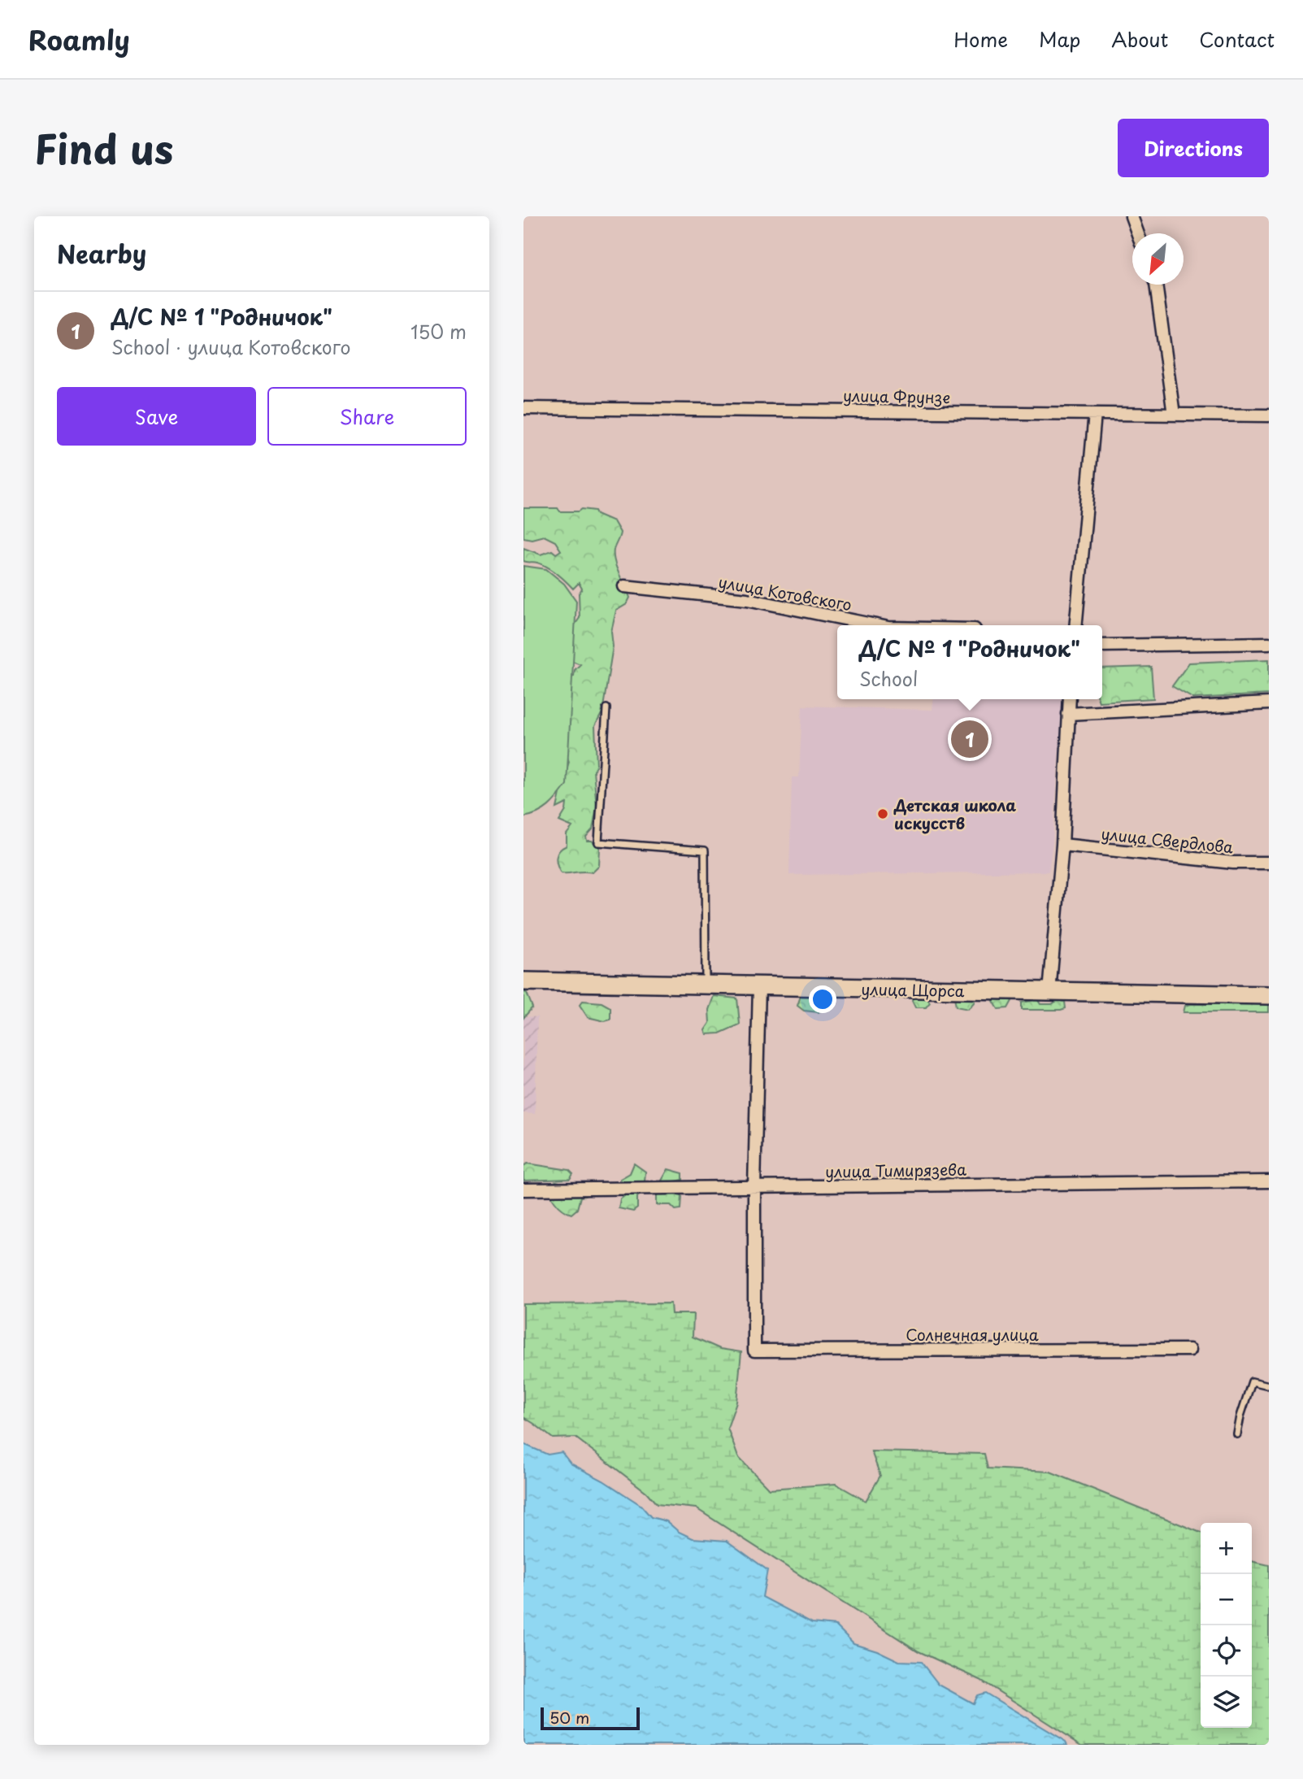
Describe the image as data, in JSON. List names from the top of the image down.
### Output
{
  "streets": {
    "street": [
      "улица Фрунзе",
      "улица Котовского",
      "улица Свердлова",
      "улица Щорса",
      "улица Тимирязева",
      "Солнечная улица"
    ]
  },
  "crossings": [
    ["улица Тимирязева", "Солнечная улица"]
  ],
  "places": ["Детская школа искусств"],
  "scale_bar": "50 m",
  "north": "bottom left",
  "page": {
    "header": "Roamly",
    "nav": [
      "Home",
      "Map",
      "About",
      "Contact"
    ],
    "title": "Find us",
    "buttons": [
      "Directions",
      ["Save", "Share"]
    ],
    "heading": "Nearby",
    "list": [
      {
        "mark": "1",
        "name": "Д/С № 1 \"Родничок\"",
        "note": "School · улица Котовского",
        "value": "150 m"
      }
    ],
    "popup": ["Д/С № 1 \"Родничок\"", "School"],
    "pins": "1",
    "map_buttons": ["+", "−"],
    "scale": "50 m"
  }
}
